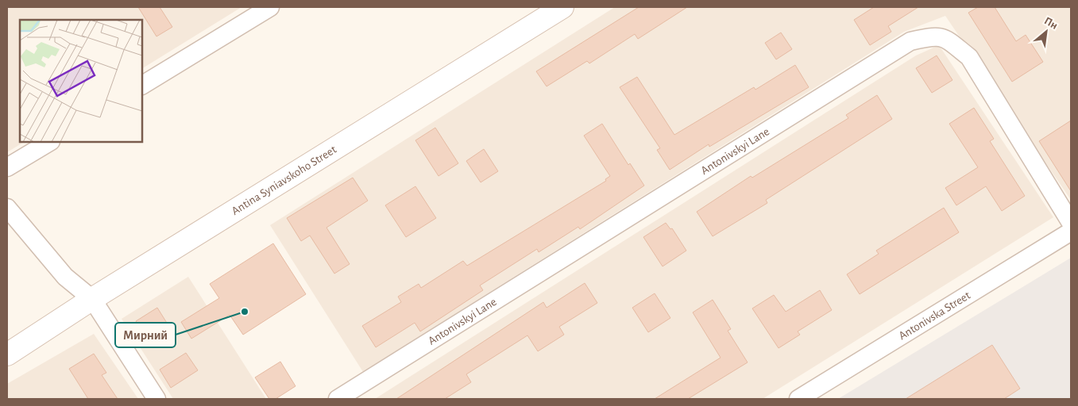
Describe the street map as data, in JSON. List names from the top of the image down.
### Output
{
  "streets": {
    "street": ["Antonivskyi Lane", "Antina Syniavskoho Street", "Antonivska Street"]
  },
  "places": ["Мирний"],
  "north": "top right"
}
